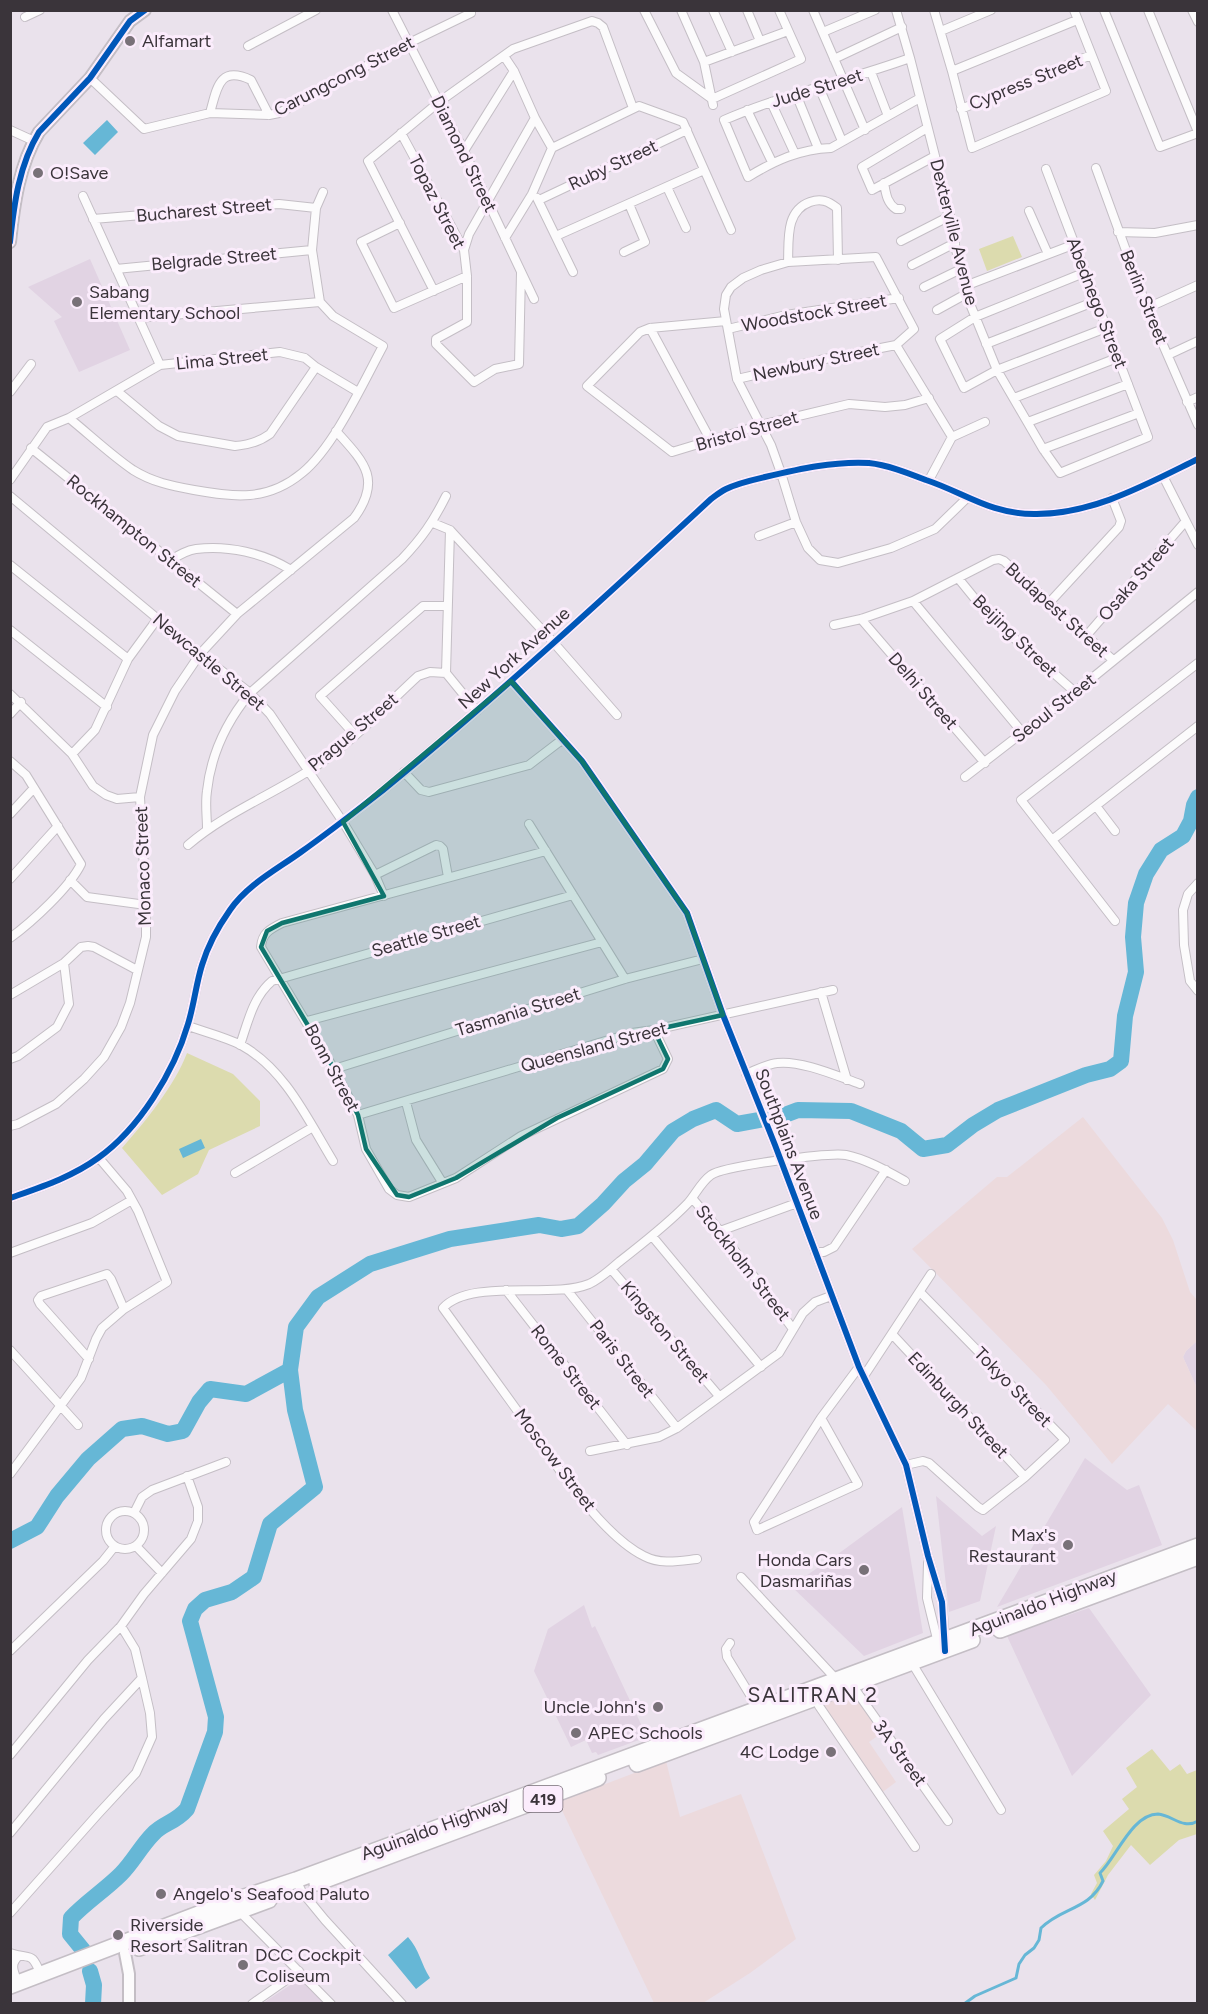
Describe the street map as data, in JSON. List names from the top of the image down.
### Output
{
  "streets": {
    "highway": ["Aguinaldo Highway", "419"],
    "street": [
      "Carungcong Street",
      "Cypress Street",
      "Jude Street",
      "Diamond Street",
      "Ruby Street",
      "Topaz Street",
      "Bucharest Street",
      "Dexterville Avenue",
      "Belgrade Street",
      "Berlin Street",
      "Abednego Street",
      "Woodstock Street",
      "Lima Street",
      "Newbury Street",
      "Bristol Street",
      "Rockhampton Street",
      "Osaka Street",
      "Budapest Street",
      "Beijing Street",
      "New York Avenue",
      "Newcastle Street",
      "Delhi Street",
      "Seoul Street",
      "Prague Street",
      "Monaco Street",
      "Seattle Street",
      "Tasmania Street",
      "Queensland Street",
      "Bonn Street",
      "Southplains Avenue",
      "Stockholm Street",
      "Kingston Street",
      "Paris Street",
      "Rome Street",
      "Tokyo Street",
      "Edinburgh Street",
      "Moscow Street",
      "3A Street"
    ]
  },
  "crossings": [
    ["Carungcong Street", "Diamond Street"],
    ["Jude Street", "Dexterville Avenue"],
    ["Diamond Street", "Topaz Street"],
    ["Dexterville Avenue", "Abednego Street"],
    ["Woodstock Street", "Bristol Street"],
    ["Lima Street", "Rockhampton Street"],
    ["Rockhampton Street", "Monaco Street"],
    ["Osaka Street", "Budapest Street"],
    ["Budapest Street", "Beijing Street"],
    ["Budapest Street", "Delhi Street"],
    ["Budapest Street", "Seoul Street"],
    ["Beijing Street", "Seoul Street"],
    ["New York Avenue", "Newcastle Street"],
    ["New York Avenue", "Southplains Avenue"],
    ["Newcastle Street", "Prague Street"],
    ["Newcastle Street", "Monaco Street"],
    ["Newcastle Street", "Bonn Street"],
    ["Delhi Street", "Seoul Street"],
    ["Seattle Street", "Bonn Street"],
    ["Tasmania Street", "Bonn Street"],
    ["Tasmania Street", "Southplains Avenue"],
    ["Queensland Street", "Bonn Street"],
    ["Queensland Street", "Southplains Avenue"],
    ["Southplains Avenue", "Tokyo Street"],
    ["Southplains Avenue", "Aguinaldo Highway"],
    ["Rome Street", "Moscow Street"],
    ["Tokyo Street", "Edinburgh Street"],
    ["Aguinaldo Highway", "3A Street"]
  ],
  "districts": ["SALITRAN 2"],
  "places": [
    "Alfamart",
    "O!Save",
    "Sabang Elementary School",
    "Max's Restaurant",
    "Honda Cars Dasmariñas",
    "Uncle John's",
    "APEC Schools",
    "4C Lodge",
    "Angelo's Seafood Paluto",
    "Riverside Resort Salitran",
    "DCC Cockpit Coliseum"
  ]
}
